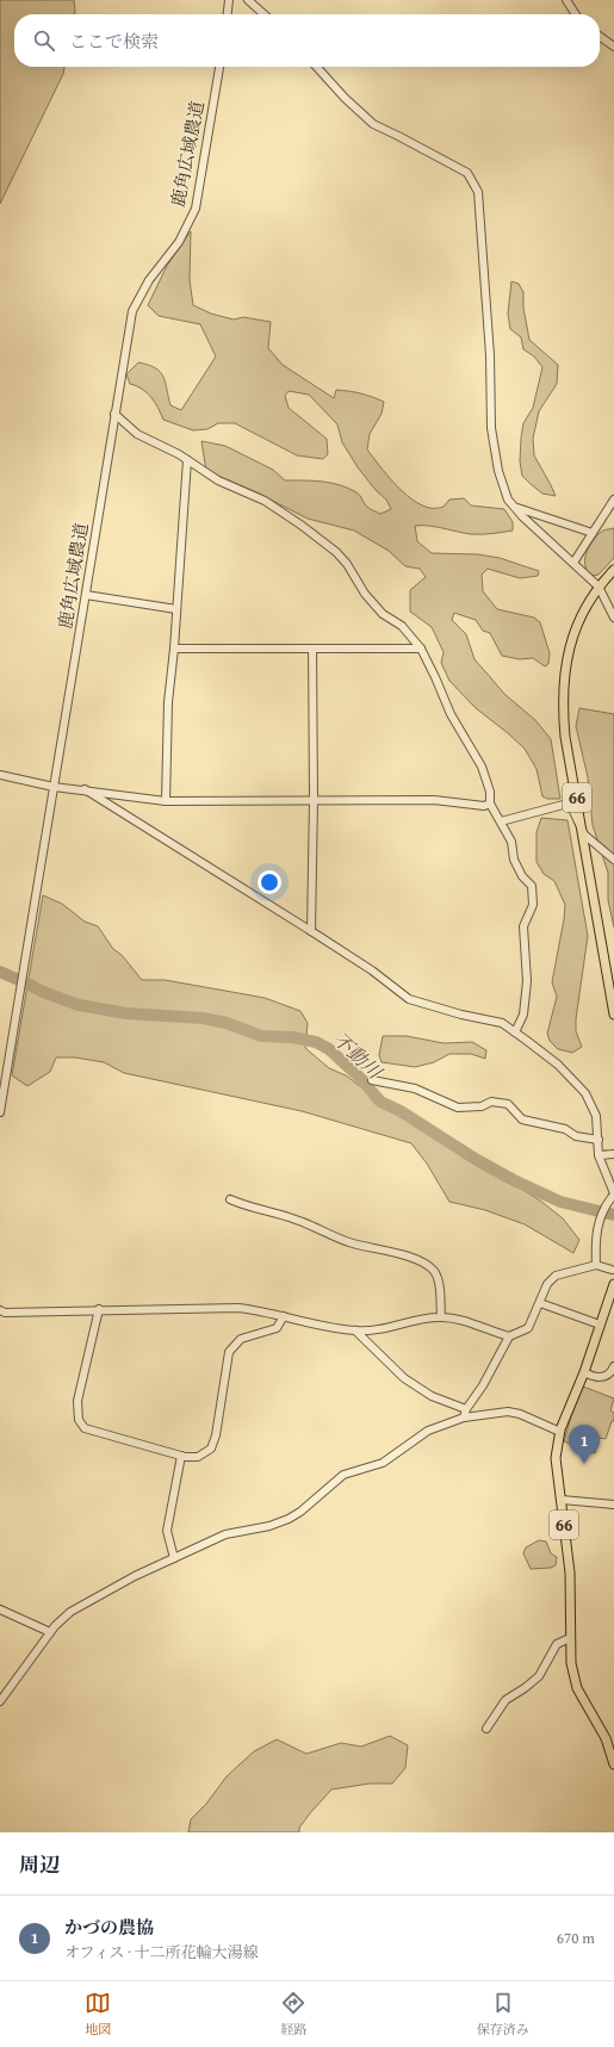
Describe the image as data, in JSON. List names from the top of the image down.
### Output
{
  "streets": {
    "main road": ["66"],
    "street": ["鹿角広域農道"]
  },
  "water": ["不動川"],
  "page": {
    "search": "ここで検索",
    "pins": "1",
    "heading": "周辺",
    "list": [
      {
        "mark": "1",
        "name": "かづの農協",
        "note": "オフィス · 十二所花輪大湯線",
        "value": "670 m"
      }
    ],
    "nav": ["地図", "経路", "保存済み"]
  }
}
